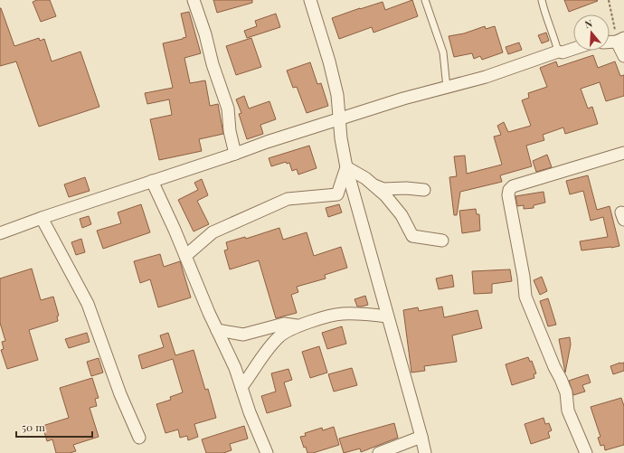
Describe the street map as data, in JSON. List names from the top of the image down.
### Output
{
  "scale_bar": "50 m",
  "north": "top"
}
